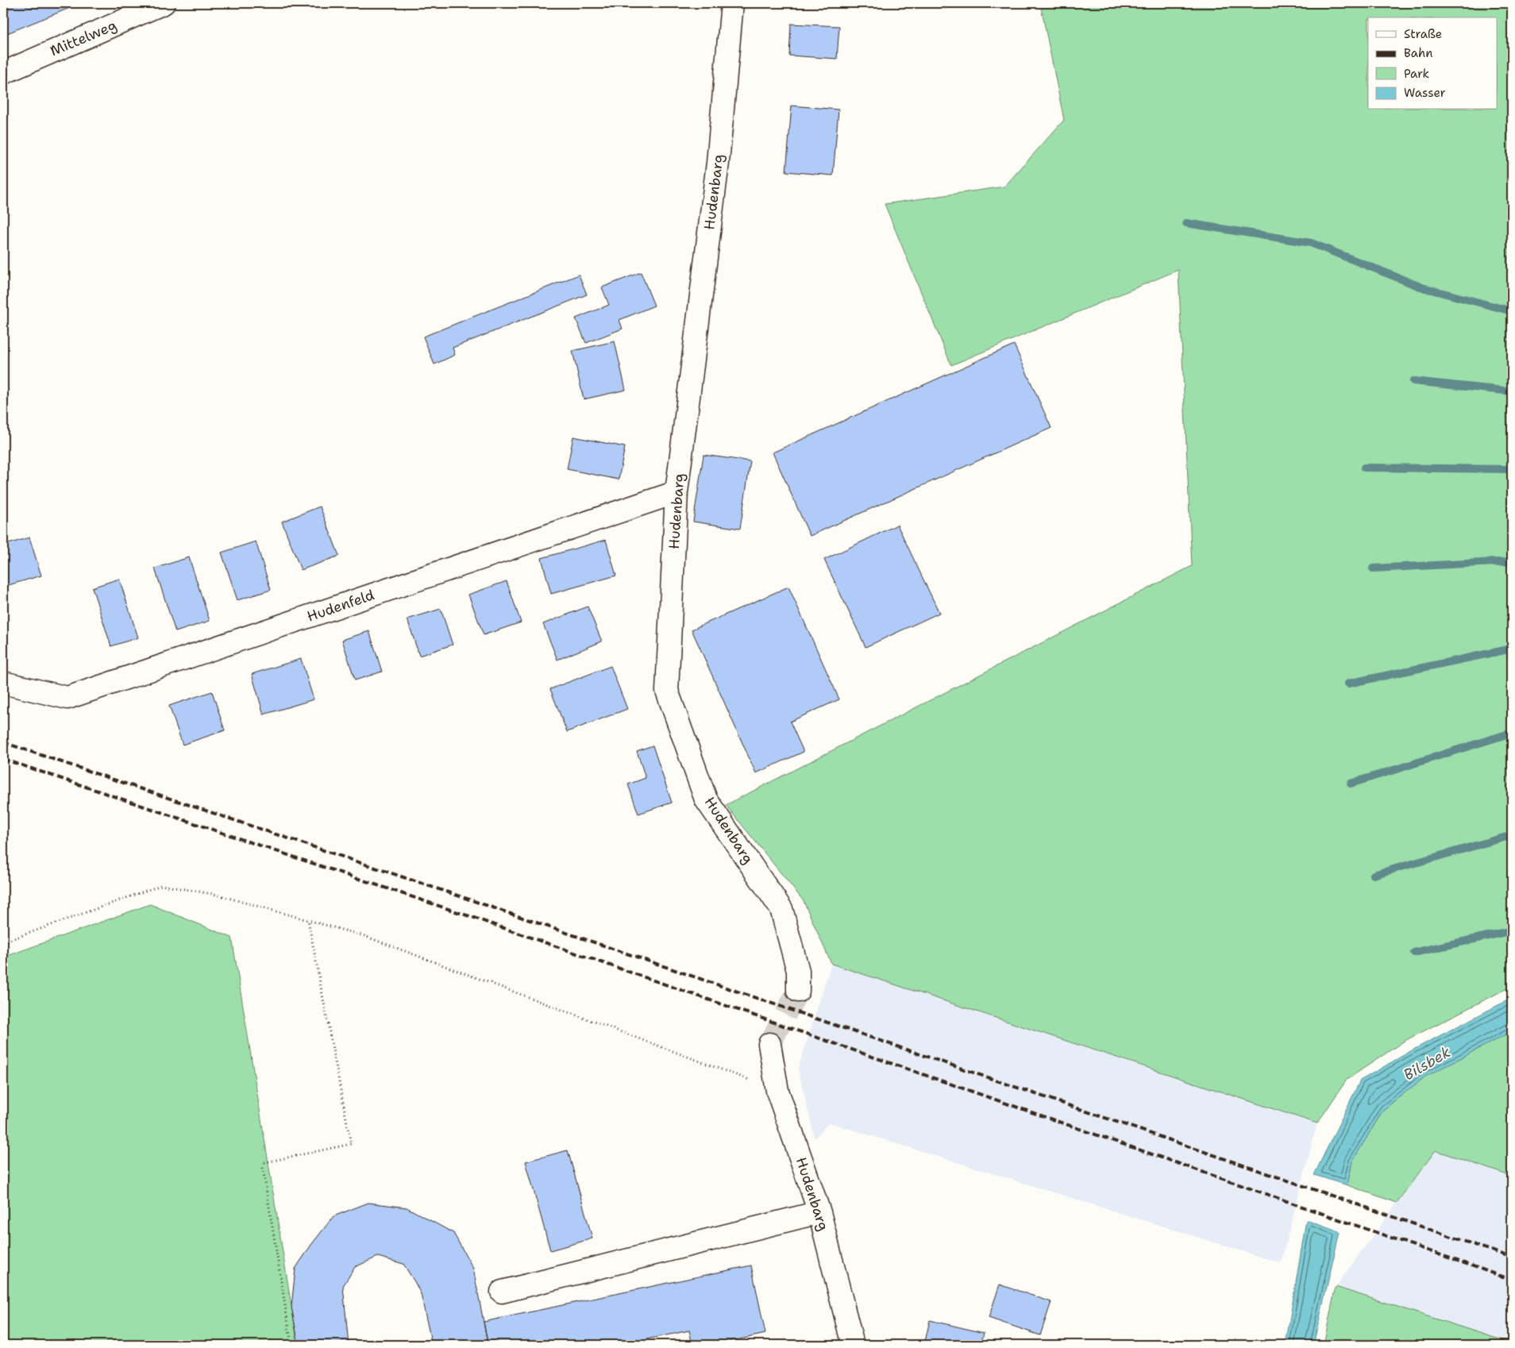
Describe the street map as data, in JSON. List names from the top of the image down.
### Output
{
  "streets": {
    "street": ["Mittelweg", "Hudenbarg", "Hudenfeld"]
  },
  "crossings": [
    ["Hudenbarg", "Hudenfeld"]
  ],
  "water": ["Bilsbek"],
  "legend": [
    "Straße",
    "Bahn",
    "Park",
    "Wasser"
  ]
}
